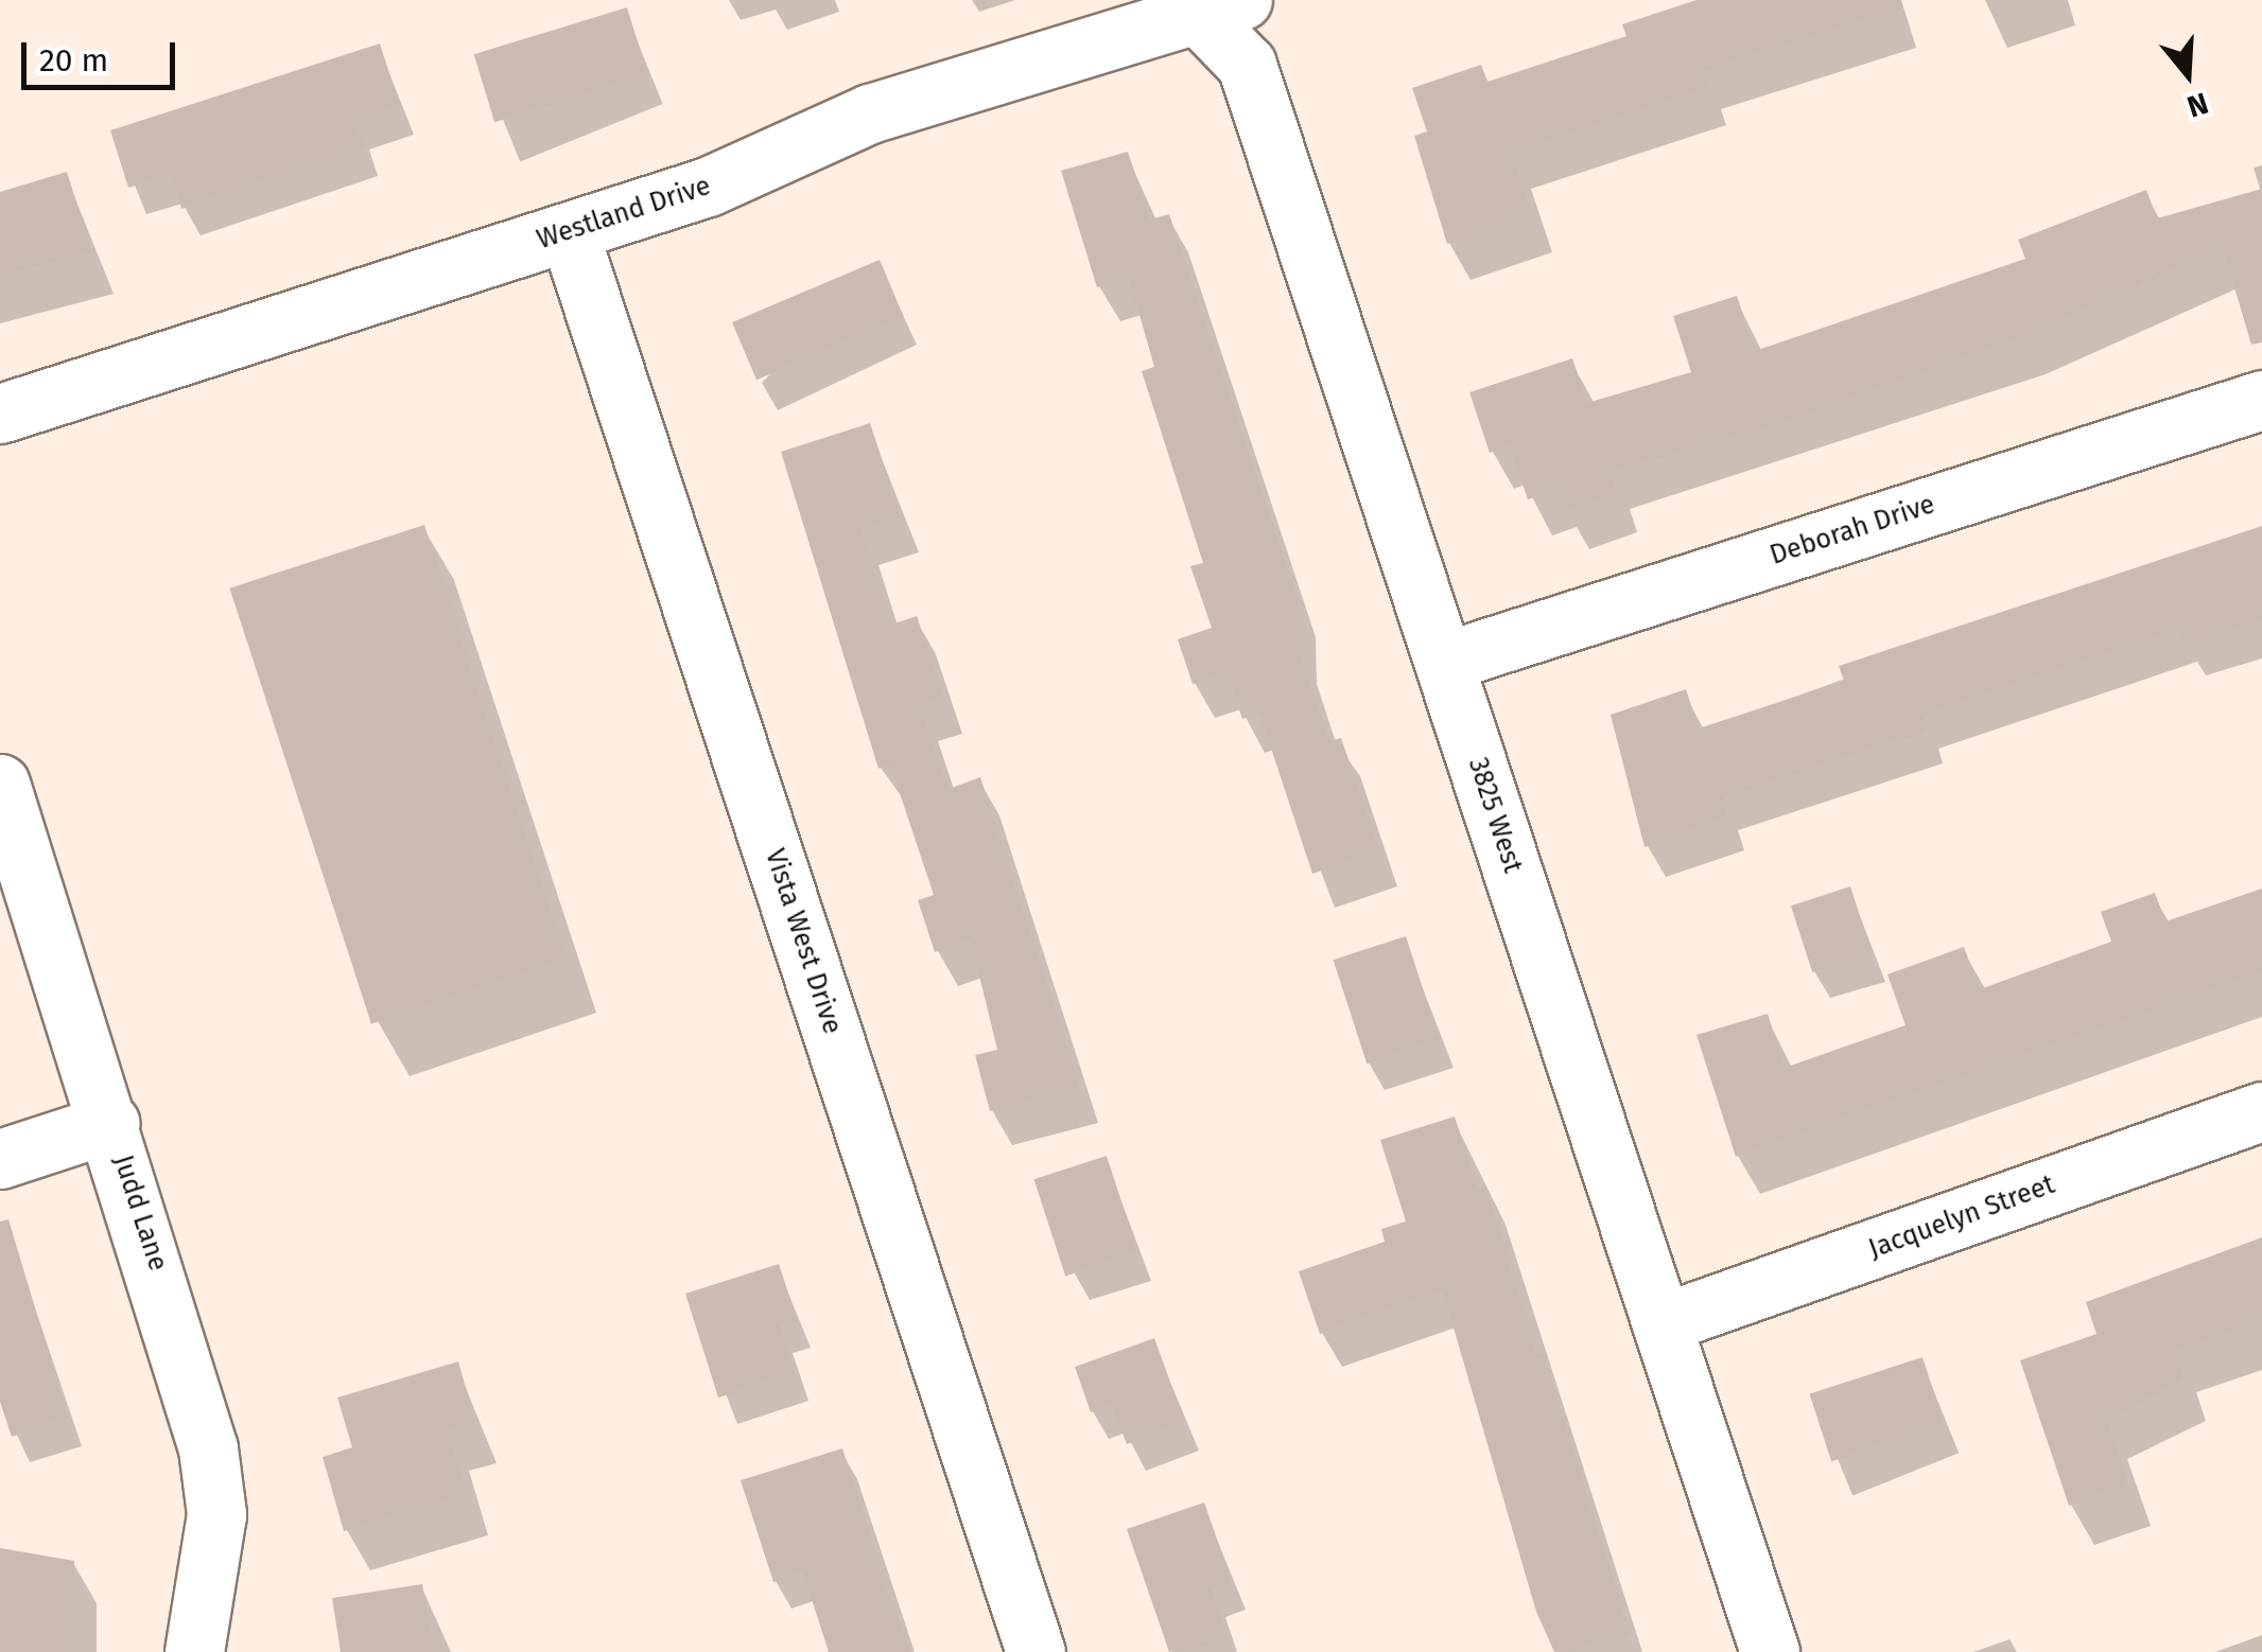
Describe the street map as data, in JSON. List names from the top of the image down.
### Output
{
  "streets": {
    "street": [
      "Westland Drive",
      "Deborah Drive",
      "3825 West",
      "Vista West Drive",
      "Judd Lane",
      "Jacquelyn Street"
    ]
  },
  "crossings": [
    ["Westland Drive", "3825 West"],
    ["Westland Drive", "Vista West Drive"],
    ["Deborah Drive", "3825 West"],
    ["3825 West", "Jacquelyn Street"]
  ],
  "scale_bar": "20 m",
  "north": "bottom"
}
